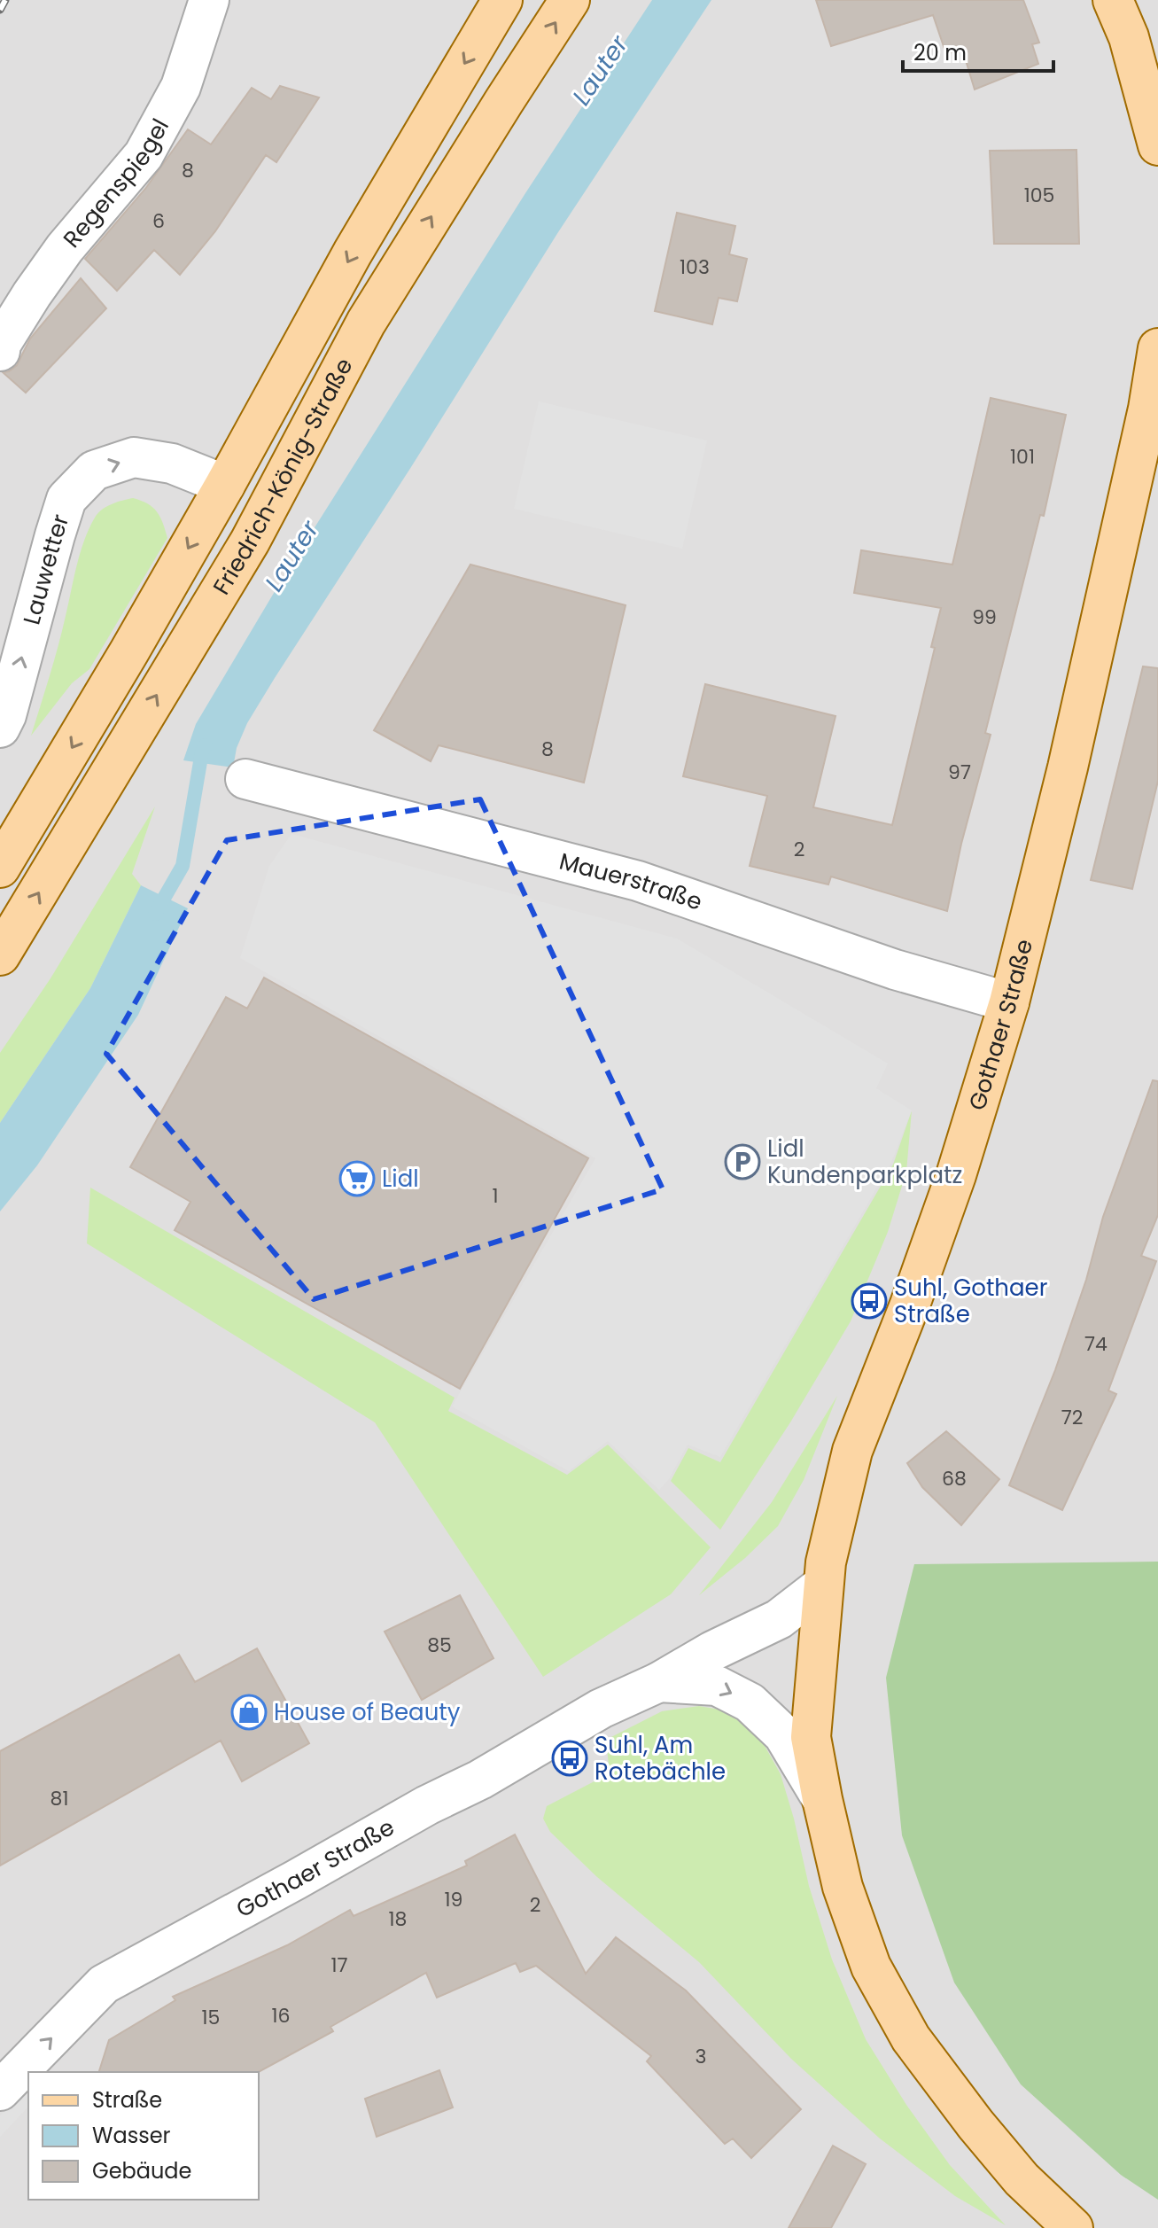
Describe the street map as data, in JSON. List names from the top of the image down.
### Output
{
  "streets": {
    "main road": ["Friedrich-König-Straße", "Gothaer Straße"],
    "street": ["Regenspiegel", "Lauwetter", "Mauerstraße"]
  },
  "crossings": [
    ["Friedrich-König-Straße", "Lauwetter"],
    ["Mauerstraße", "Gothaer Straße"]
  ],
  "one_way": ["Gothaer Straße"],
  "water": ["Lauter"],
  "places": {
    "parking": ["Lidl Kundenparkplatz"],
    "supermarket": ["Lidl"],
    "bus stop": ["Suhl, Gothaer Straße", "Suhl, Am Rotebächle"],
    "shop": ["House of Beauty"]
  },
  "house_numbers": [
    "8",
    "105",
    "6",
    "103",
    "101",
    "99",
    "8",
    "97",
    "2",
    "1",
    "74",
    "72",
    "68",
    "85",
    "81",
    "19",
    "2",
    "18",
    "17",
    "16",
    "15",
    "3"
  ],
  "legend": ["Straße", "Wasser", "Gebäude"],
  "scale_bar": "20 m"
}
